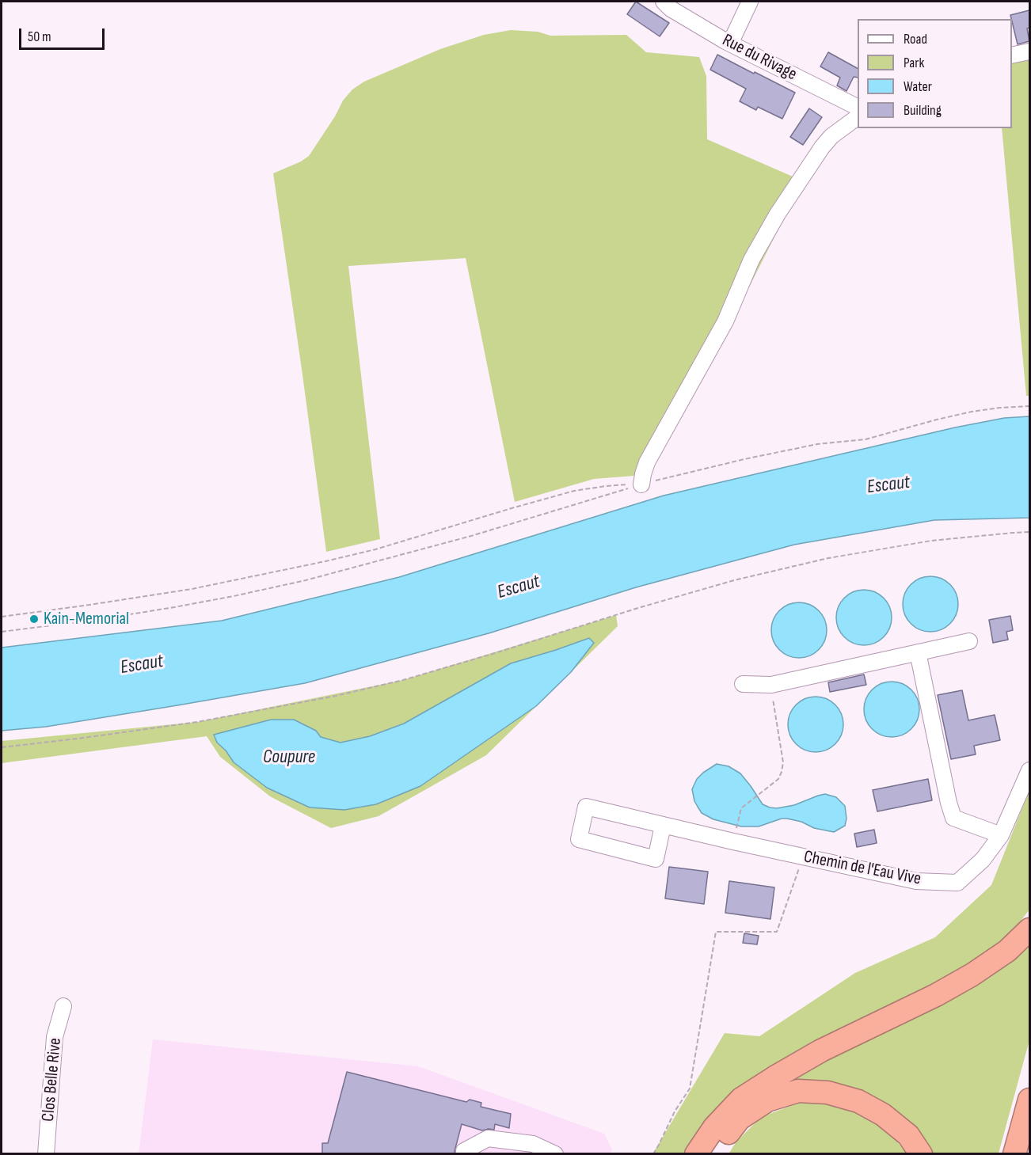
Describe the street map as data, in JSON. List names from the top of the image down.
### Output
{
  "streets": {
    "street": ["Rue du Rivage", "Chemin de l'Eau Vive", "Clos Belle Rive"]
  },
  "water": ["Escaut", "Coupure"],
  "places": ["Kain-Memorial"],
  "legend": [
    "Road",
    "Park",
    "Water",
    "Building"
  ],
  "scale_bar": "50 m"
}
